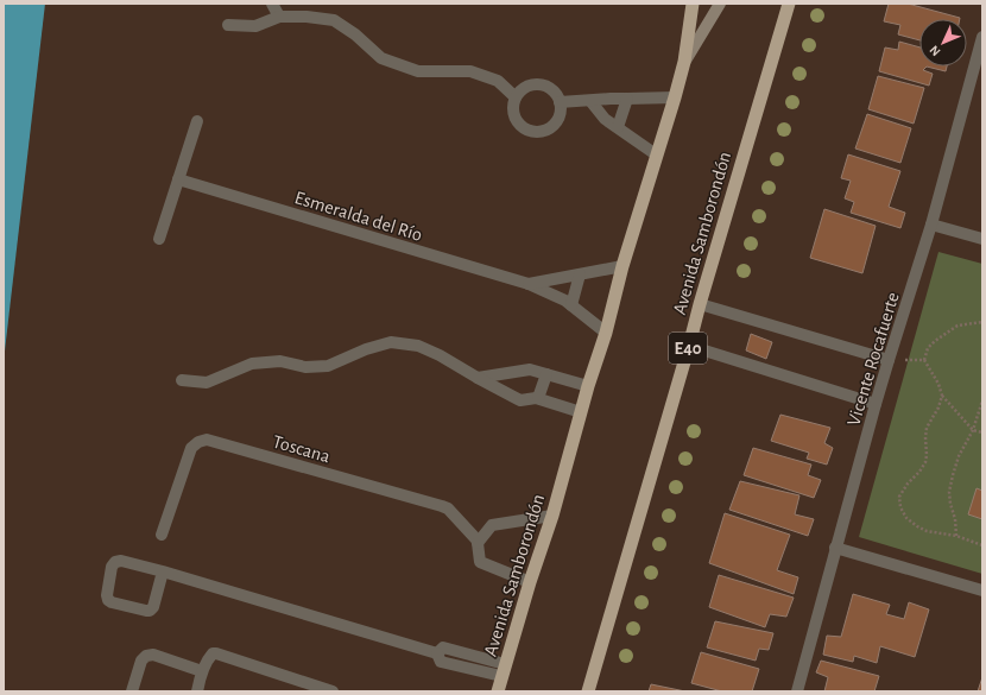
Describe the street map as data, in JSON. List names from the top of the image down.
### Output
{
  "streets": {
    "highway": ["Avenida Samborondón", "E40"],
    "street": ["Esmeralda del Río", "Vicente Rocafuerte", "Toscana"]
  },
  "crossings": [
    ["Esmeralda del Río", "Avenida Samborondón"],
    ["Avenida Samborondón", "Toscana"]
  ],
  "north": "bottom left"
}
